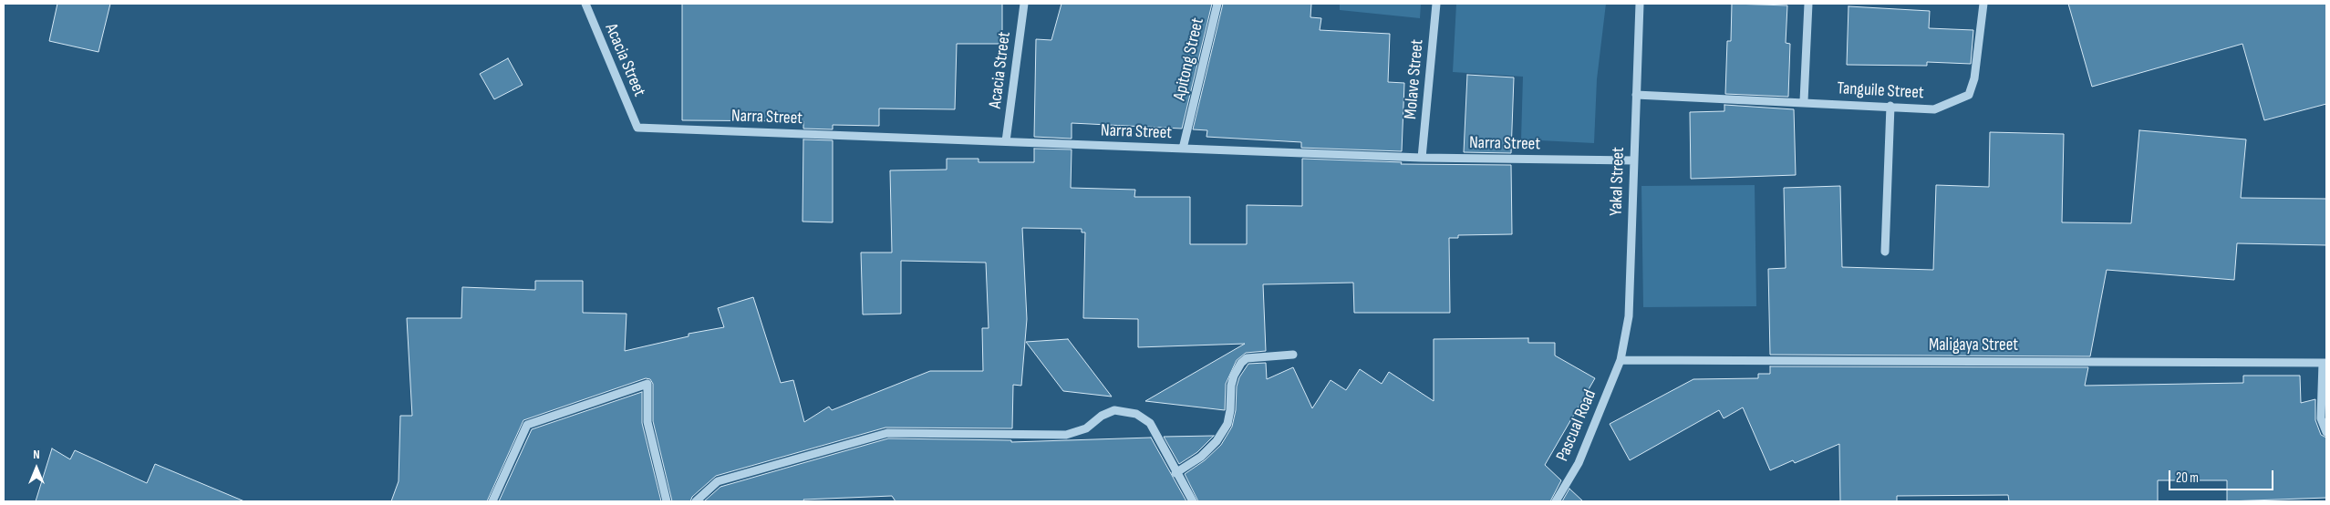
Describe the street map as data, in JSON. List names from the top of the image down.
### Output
{
  "streets": {
    "street": [
      "Apitong Street",
      "Acacia Street",
      "Molave Street",
      "Tanguile Street",
      "Narra Street",
      "Yakal Street",
      "Maligaya Street",
      "Pascual Road"
    ]
  },
  "crossings": [
    ["Apitong Street", "Narra Street"],
    ["Acacia Street", "Narra Street"],
    ["Molave Street", "Narra Street"],
    ["Tanguile Street", "Yakal Street"],
    ["Narra Street", "Yakal Street"],
    ["Yakal Street", "Maligaya Street"],
    ["Yakal Street", "Pascual Road"],
    ["Maligaya Street", "Pascual Road"]
  ],
  "scale_bar": "20 m",
  "north": "top"
}
